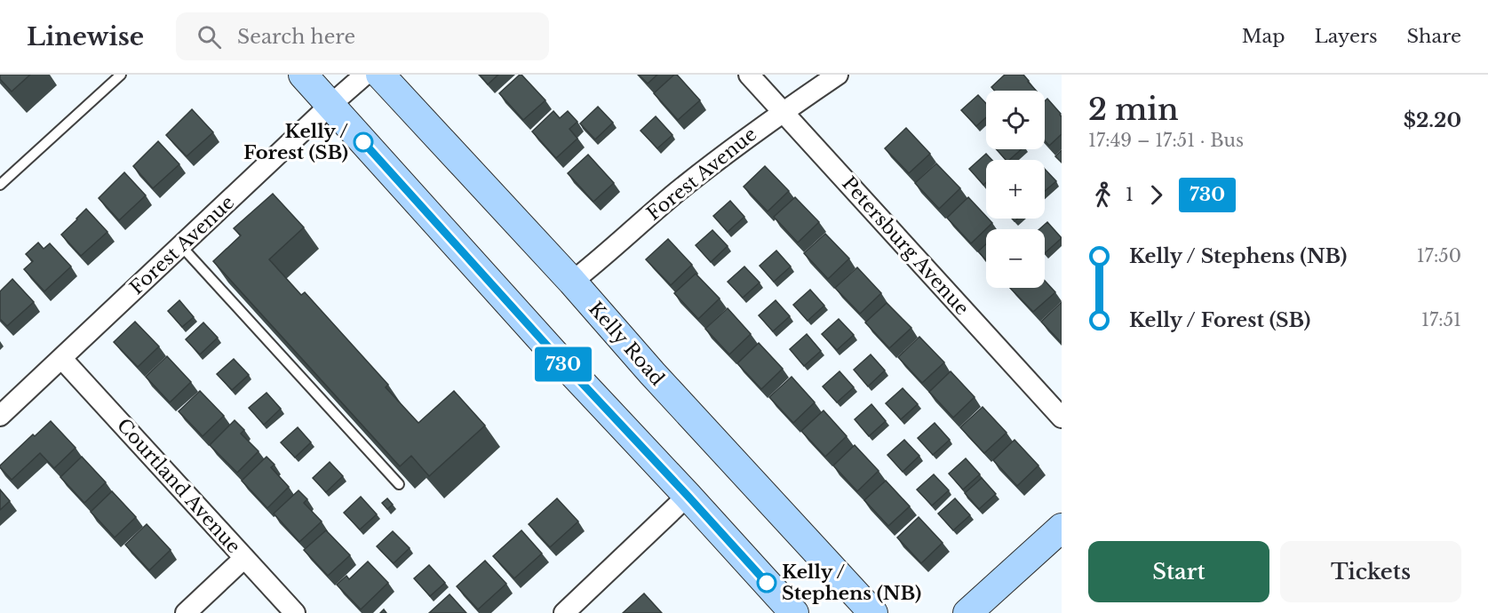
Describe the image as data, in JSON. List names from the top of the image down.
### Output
{
  "streets": {
    "street": [
      "Forest Avenue",
      "Petersburg Avenue",
      "Kelly Road",
      "Courtland Avenue"
    ]
  },
  "crossings": [
    ["Forest Avenue", "Petersburg Avenue"],
    ["Forest Avenue", "Kelly Road"],
    ["Forest Avenue", "Courtland Avenue"]
  ],
  "places": ["Kelly / Forest (SB)", "Kelly / Stephens (NB)"],
  "lines": ["bus line 730"],
  "page": {
    "header": "Linewise",
    "search": "Search here",
    "nav": ["Map", "Layers", "Share"],
    "on_map": "730",
    "heading": ["2 min", "17:49 – 17:51 · Bus", "$2.20"],
    "map_buttons": ["+", "−"],
    "legs": ["1", "730"],
    "list": [
      {
        "name": "Kelly / Stephens (NB)",
        "value": "17:50"
      },
      {
        "name": "Kelly / Forest (SB)",
        "value": "17:51"
      }
    ],
    "buttons": ["Start", "Tickets"]
  }
}
